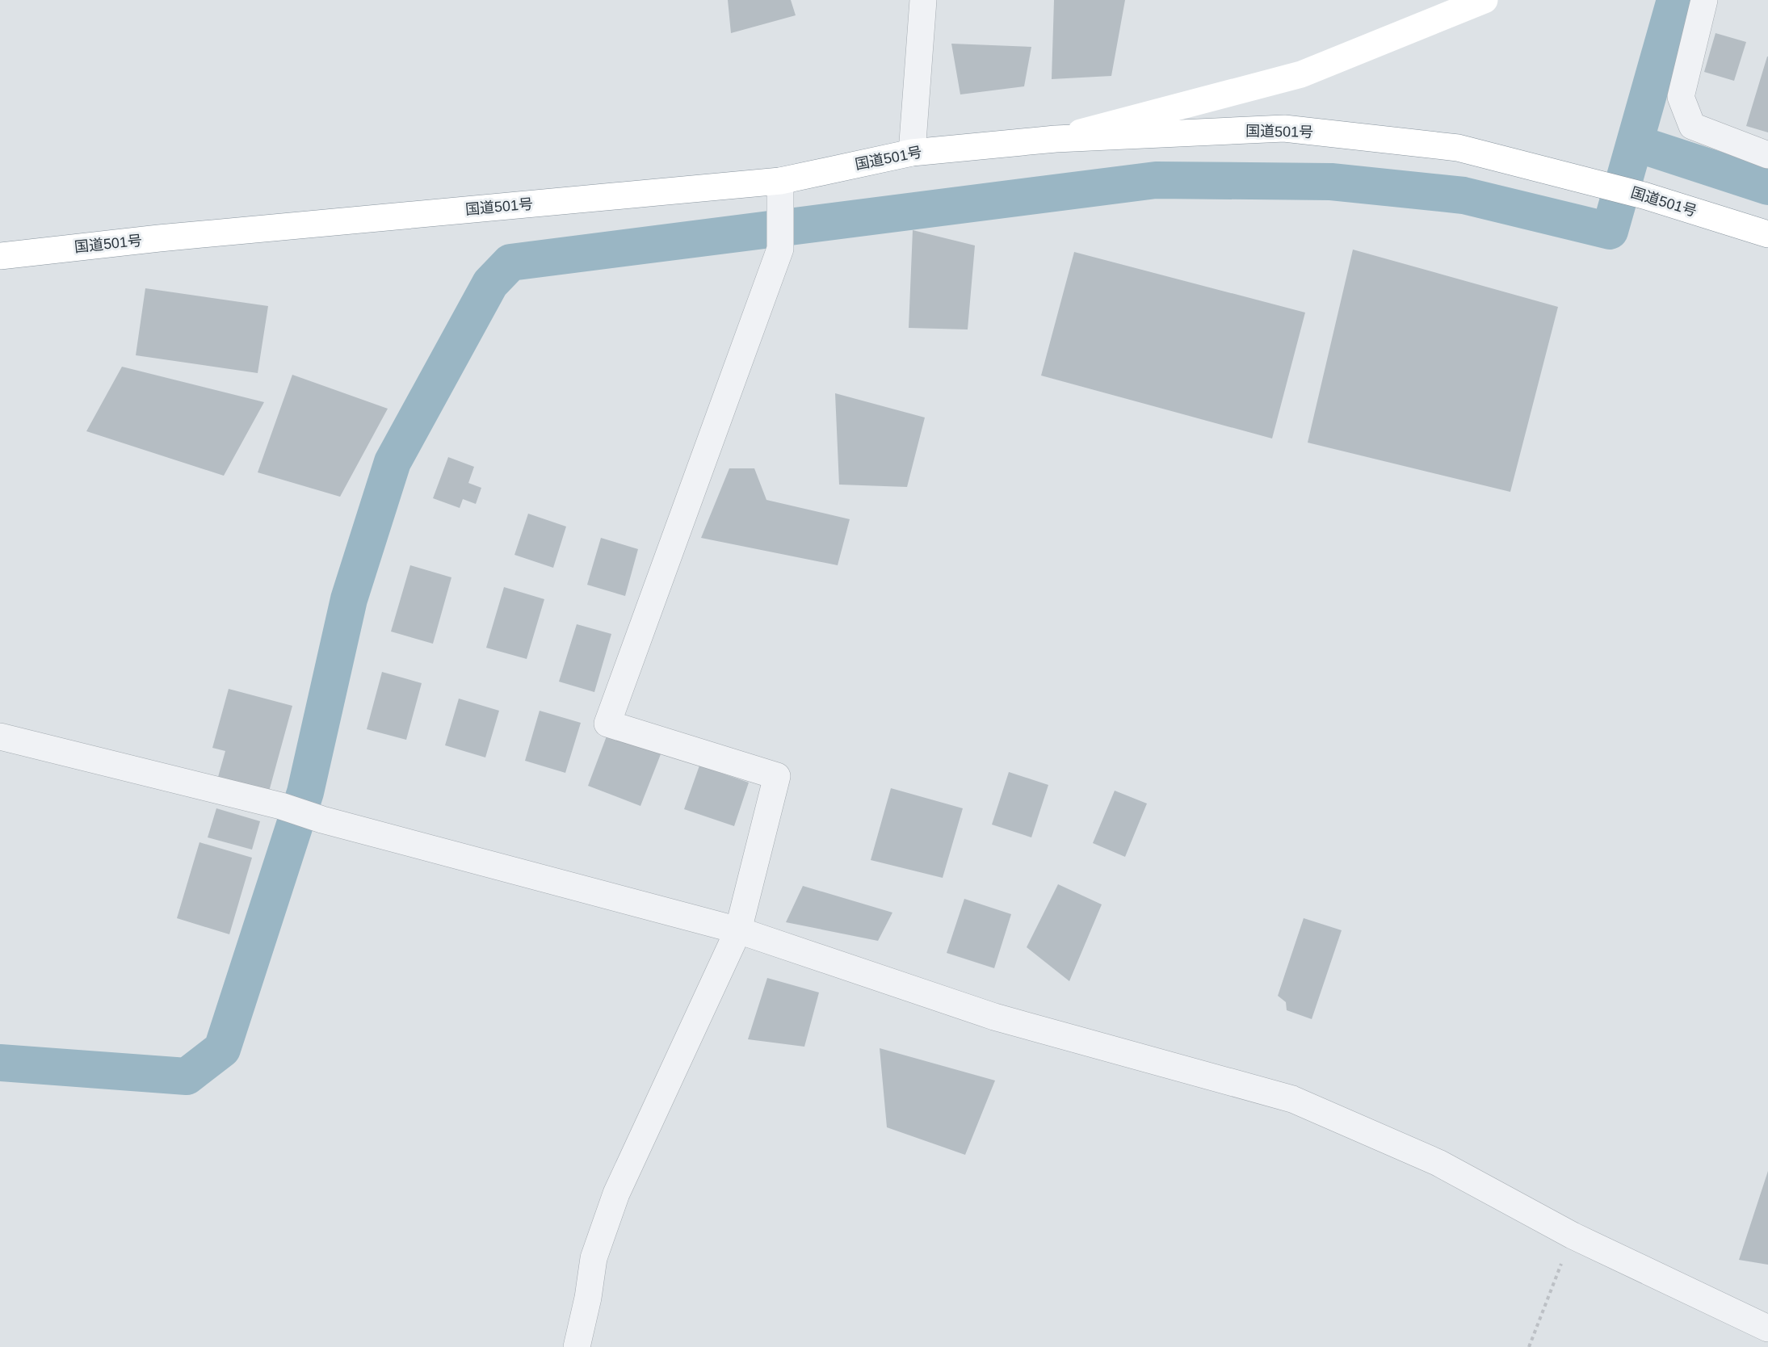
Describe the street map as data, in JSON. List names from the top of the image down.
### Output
{
  "streets": {
    "main road": ["国道501号"]
  }
}
